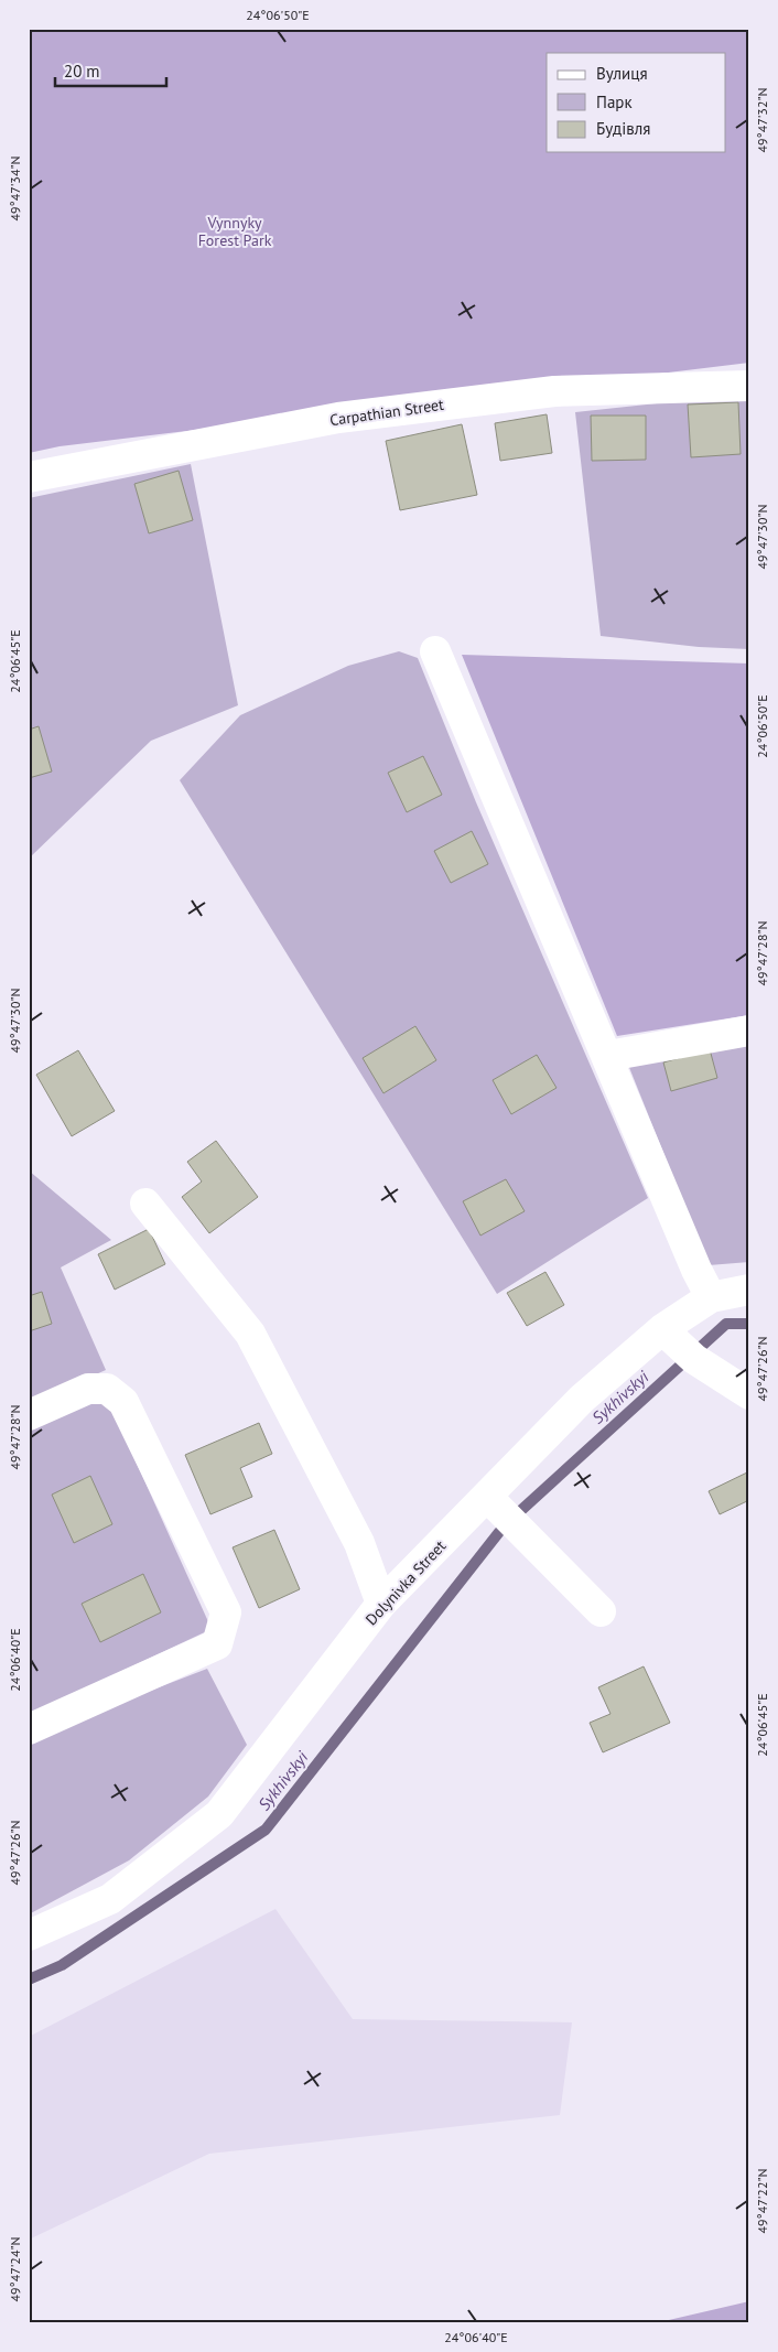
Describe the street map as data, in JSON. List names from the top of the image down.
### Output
{
  "streets": {
    "street": ["Carpathian Street", "Dolynivka Street"]
  },
  "water": ["Sykhivskyi"],
  "parks": ["Vynnyky Forest Park"],
  "legend": ["Вулиця", "Парк", "Будівля"],
  "scale_bar": "20 m",
  "coordinates": [
    "24°06'50\"E",
    "49°47'32\"N",
    "49°47'34\"N",
    "49°47'30\"N",
    "24°06'45\"E",
    "49°47'28\"N",
    "49°47'26\"N",
    "24°06'40\"E",
    "49°47'22\"N",
    "49°47'24\"N"
  ]
}
